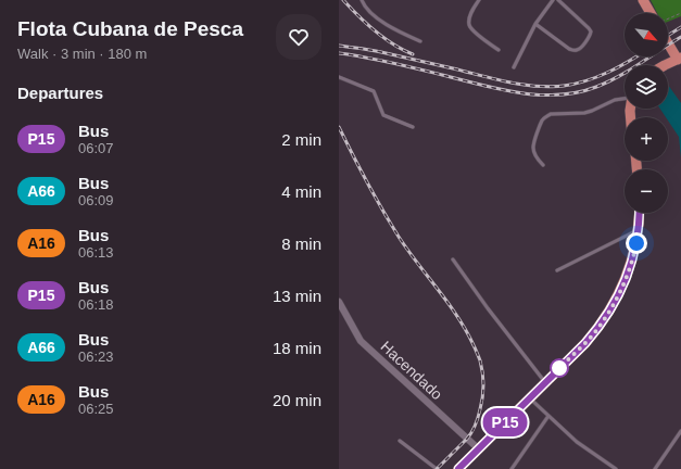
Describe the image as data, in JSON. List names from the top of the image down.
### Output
{
  "streets": {
    "street": ["Hacendado"]
  },
  "lines": ["bus line P15"],
  "north": "bottom right",
  "page": {
    "heading": [
      ["Flota Cubana de Pesca", "Walk · 3 min · 180 m"],
      "Departures"
    ],
    "on_map": "P15",
    "map_buttons": ["+", "−"],
    "list": [
      {
        "mark": "P15",
        "name": "Bus",
        "note": "06:07",
        "value": "2 min"
      },
      {
        "mark": "A66",
        "name": "Bus",
        "note": "06:09",
        "value": "4 min"
      },
      {
        "mark": "A16",
        "name": "Bus",
        "note": "06:13",
        "value": "8 min"
      },
      {
        "mark": "P15",
        "name": "Bus",
        "note": "06:18",
        "value": "13 min"
      },
      {
        "mark": "A66",
        "name": "Bus",
        "note": "06:23",
        "value": "18 min"
      },
      {
        "mark": "A16",
        "name": "Bus",
        "note": "06:25",
        "value": "20 min"
      }
    ]
  }
}
